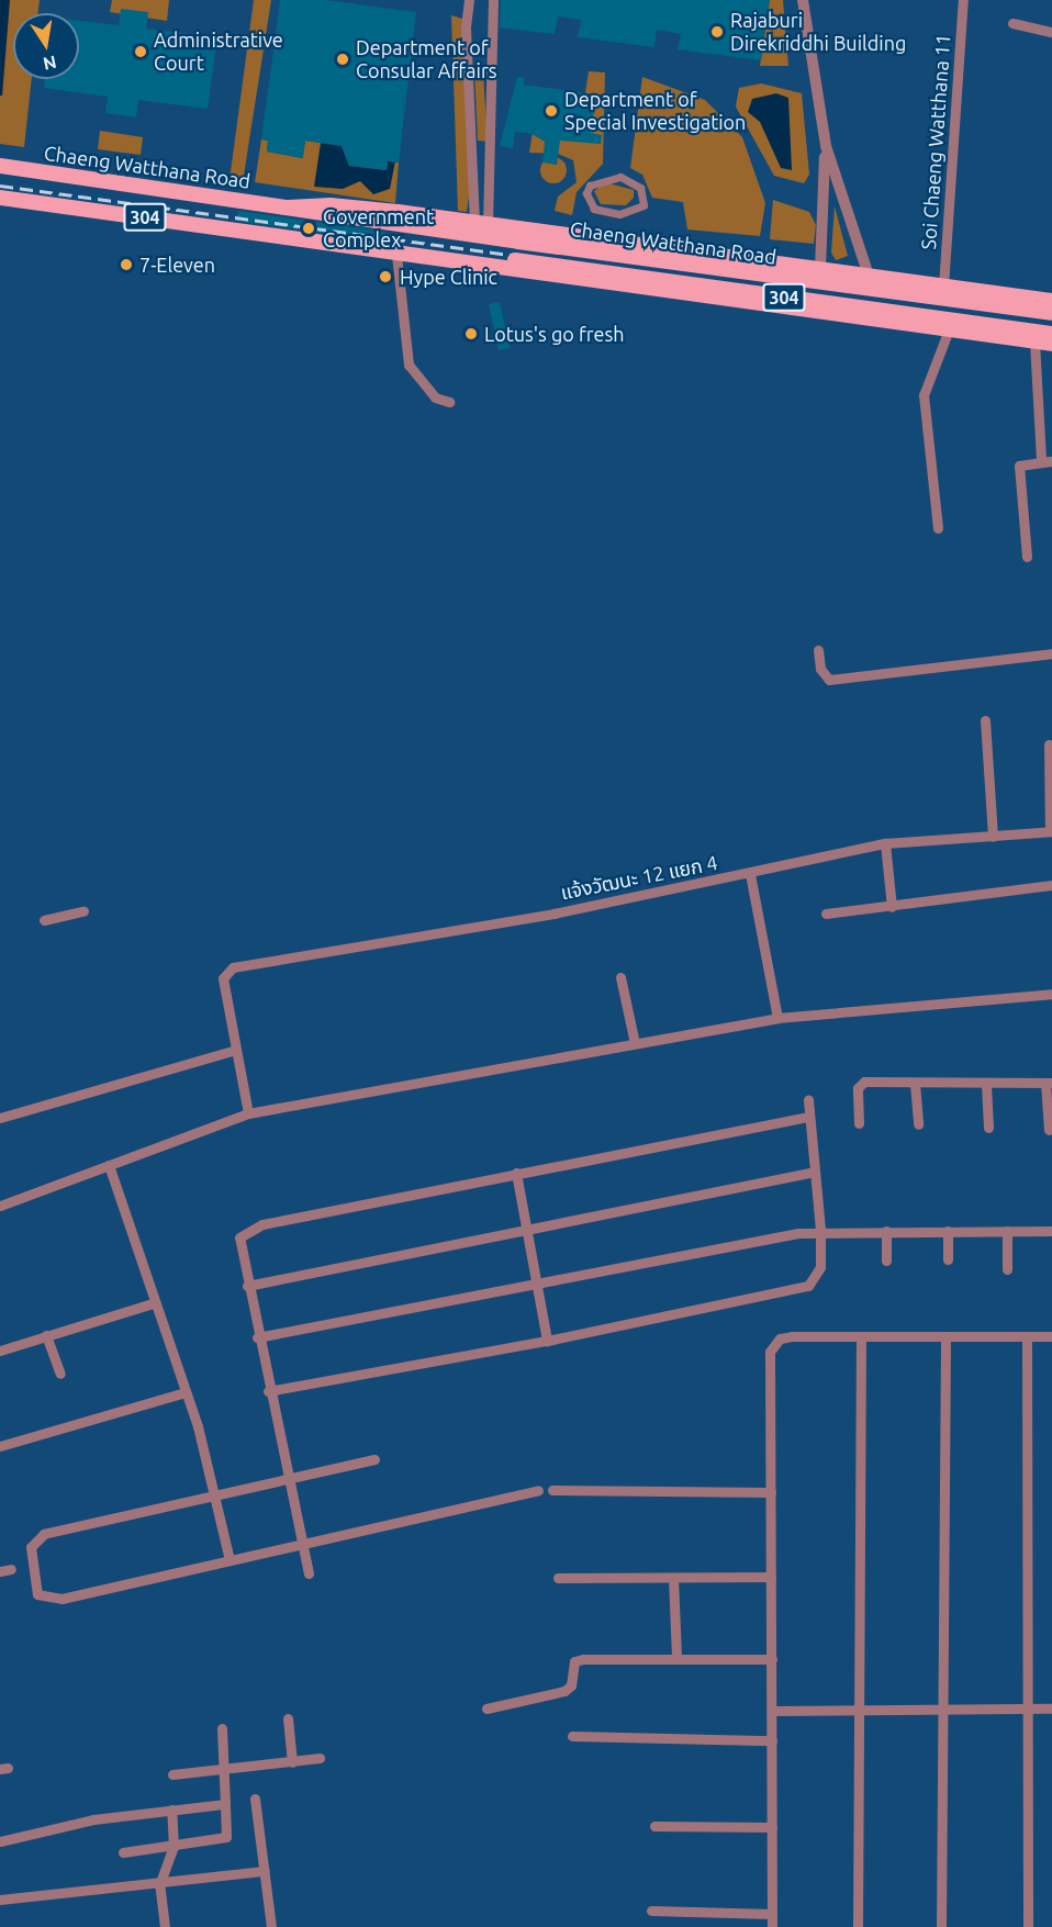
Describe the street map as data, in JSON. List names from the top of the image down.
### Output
{
  "streets": {
    "main road": ["Chaeng Watthana Road", "304"],
    "street": ["Soi Chaeng Watthana 11", "แจ้งวัฒนะ 12 แยก 4"]
  },
  "crossings": [
    ["Soi Chaeng Watthana 11", "Chaeng Watthana Road"]
  ],
  "places": [
    "Rajaburi Direkriddhi Building",
    "Administrative Court",
    "Department of Consular Affairs",
    "Department of Special Investigation",
    "Government Complex",
    "7-Eleven",
    "Hype Clinic",
    "Lotus's go fresh"
  ],
  "north": "bottom"
}
